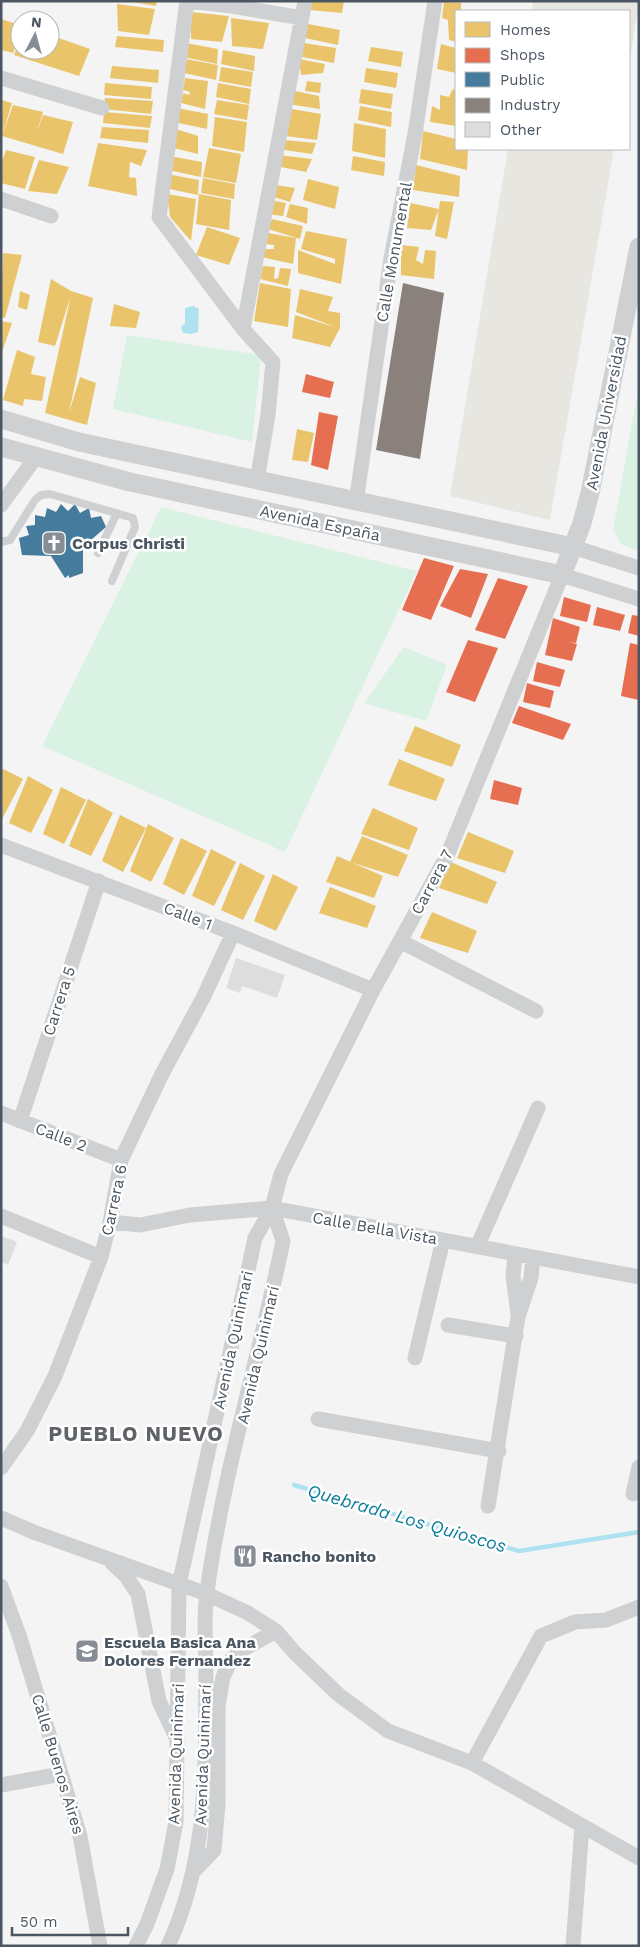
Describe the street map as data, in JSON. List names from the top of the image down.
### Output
{
  "streets": {
    "street": [
      "Calle Monumental",
      "Avenida Universidad",
      "Avenida España",
      "Carrera 7",
      "Calle 1",
      "Carrera 5",
      "Calle 2",
      "Carrera 6",
      "Calle Bella Vista",
      "Avenida Quinimari",
      "Avenida Quinimarí",
      "Calle Buenos Aires"
    ]
  },
  "crossings": [
    ["Calle Monumental", "Avenida España"],
    ["Avenida Universidad", "Avenida España"],
    ["Avenida Universidad", "Carrera 7"],
    ["Avenida España", "Carrera 7"],
    ["Carrera 7", "Calle 1"],
    ["Carrera 7", "Calle Bella Vista"],
    ["Carrera 7", "Avenida Quinimari"],
    ["Carrera 7", "Avenida Quinimarí"],
    ["Calle 1", "Carrera 5"],
    ["Calle 1", "Carrera 6"],
    ["Carrera 5", "Calle 2"],
    ["Calle 2", "Carrera 6"],
    ["Carrera 6", "Calle Bella Vista"],
    ["Calle Bella Vista", "Avenida Quinimari"],
    ["Calle Bella Vista", "Avenida Quinimarí"],
    ["Avenida Quinimari", "Avenida Quinimarí"]
  ],
  "districts": ["PUEBLO NUEVO"],
  "water": ["Quebrada Los Quioscos"],
  "places": {
    "church": ["Corpus Christi"],
    "restaurant": ["Rancho bonito"],
    "school or university": ["Escuela Basica Ana Dolores Fernandez"]
  },
  "legend": [
    "Homes",
    "Shops",
    "Public",
    "Industry",
    "Other"
  ],
  "scale_bar": "50 m",
  "north": "top"
}
